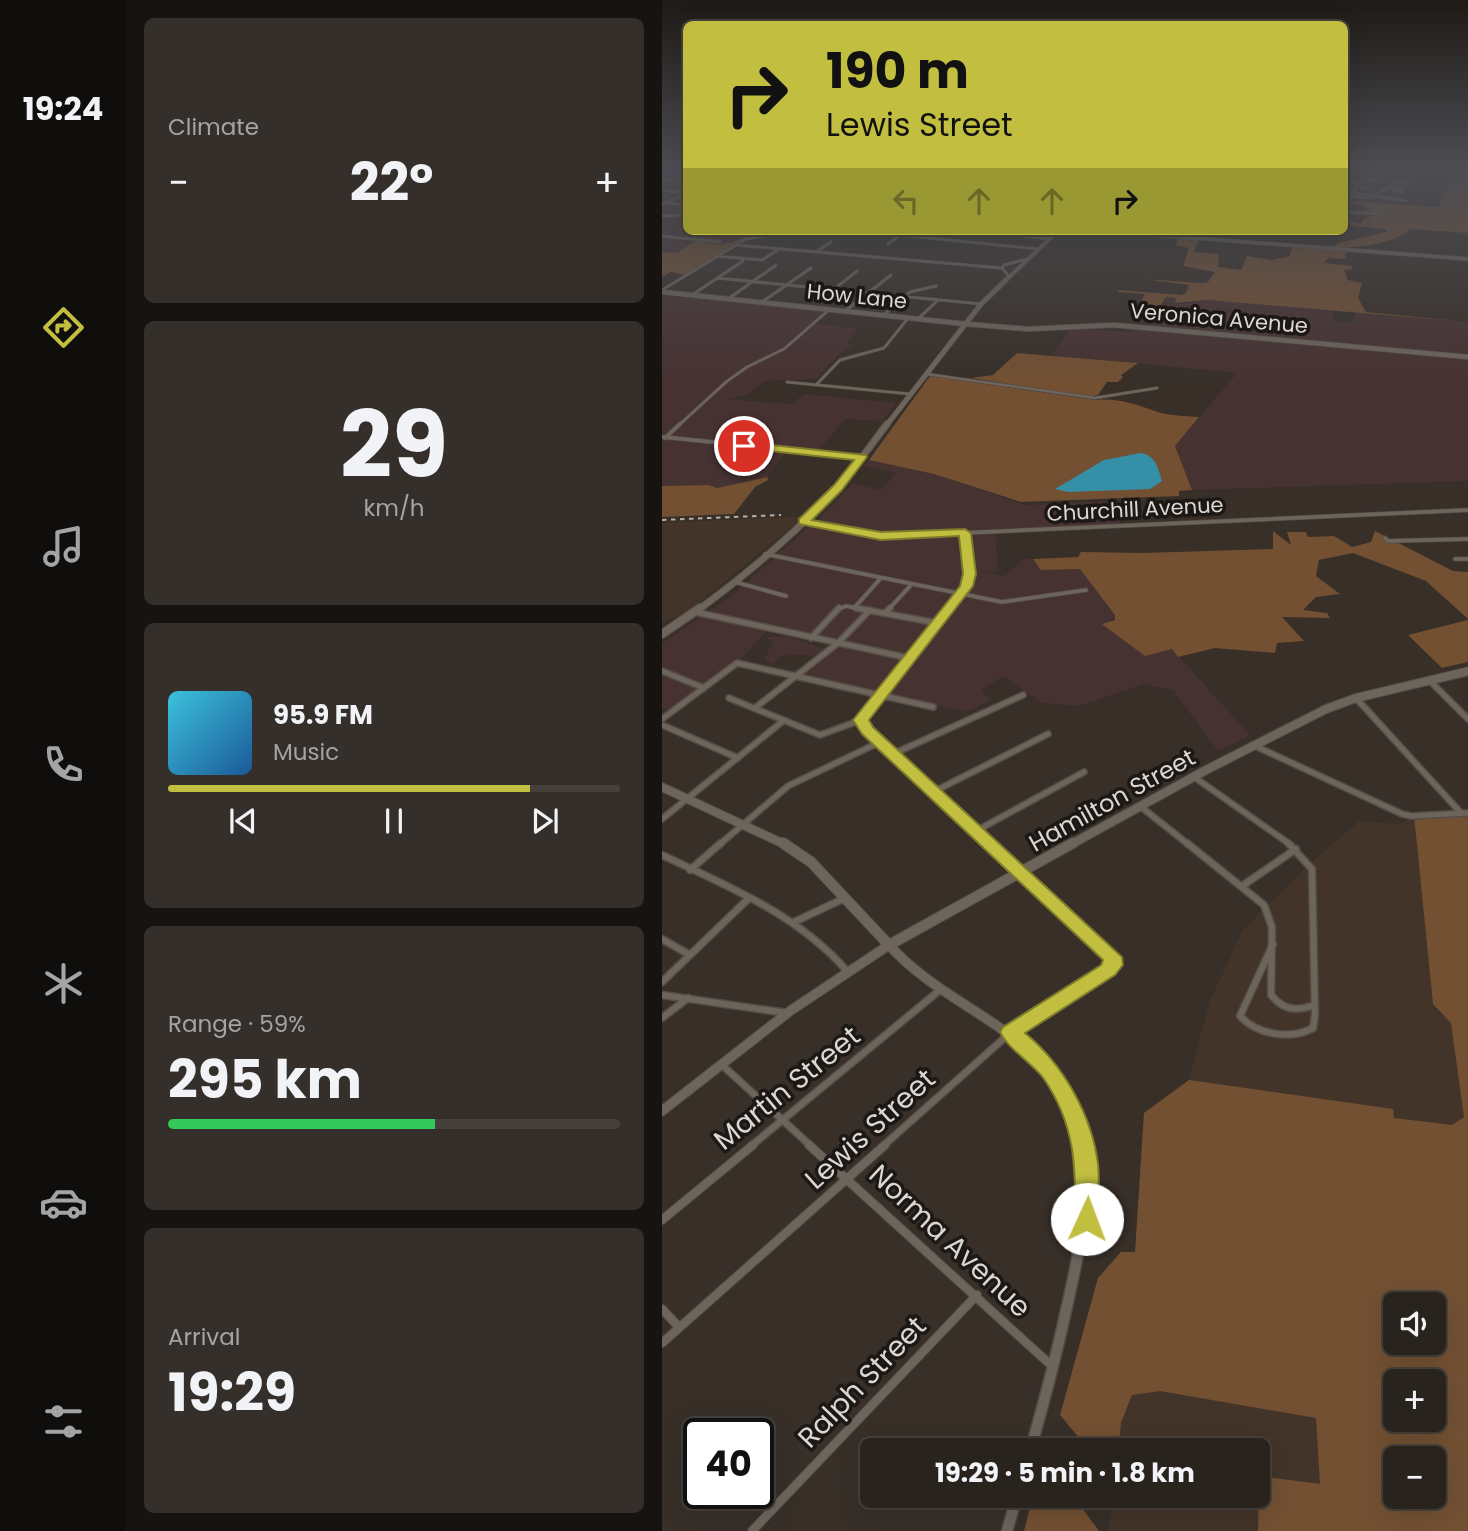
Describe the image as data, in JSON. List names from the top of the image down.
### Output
{
  "streets": {
    "main road": ["How Lane", "Hamilton Street"],
    "street": [
      "Veronica Avenue",
      "Churchill Avenue",
      "Martin Street",
      "Lewis Street",
      "Norma Avenue",
      "Ralph Street"
    ]
  },
  "crossings": [
    ["How Lane", "Veronica Avenue"],
    ["Hamilton Street", "Lewis Street"],
    ["Hamilton Street", "Norma Avenue"],
    ["Martin Street", "Norma Avenue"],
    ["Lewis Street", "Norma Avenue"],
    ["Norma Avenue", "Ralph Street"]
  ],
  "page": {
    "tabs": "19:24",
    "tile": [
      "Climate",
      ["29", "km/h"],
      ["Range · 59%", "295 km"],
      ["Arrival", "19:29"]
    ],
    "turn": ["190 m", "Lewis Street"],
    "heat": ["−", "22°", "+"],
    "song": ["95.9 FM", "Music"],
    "map_buttons": ["+", "−"],
    "limit": "40",
    "trip": "19:29 · 5 min · 1.8 km"
  }
}
